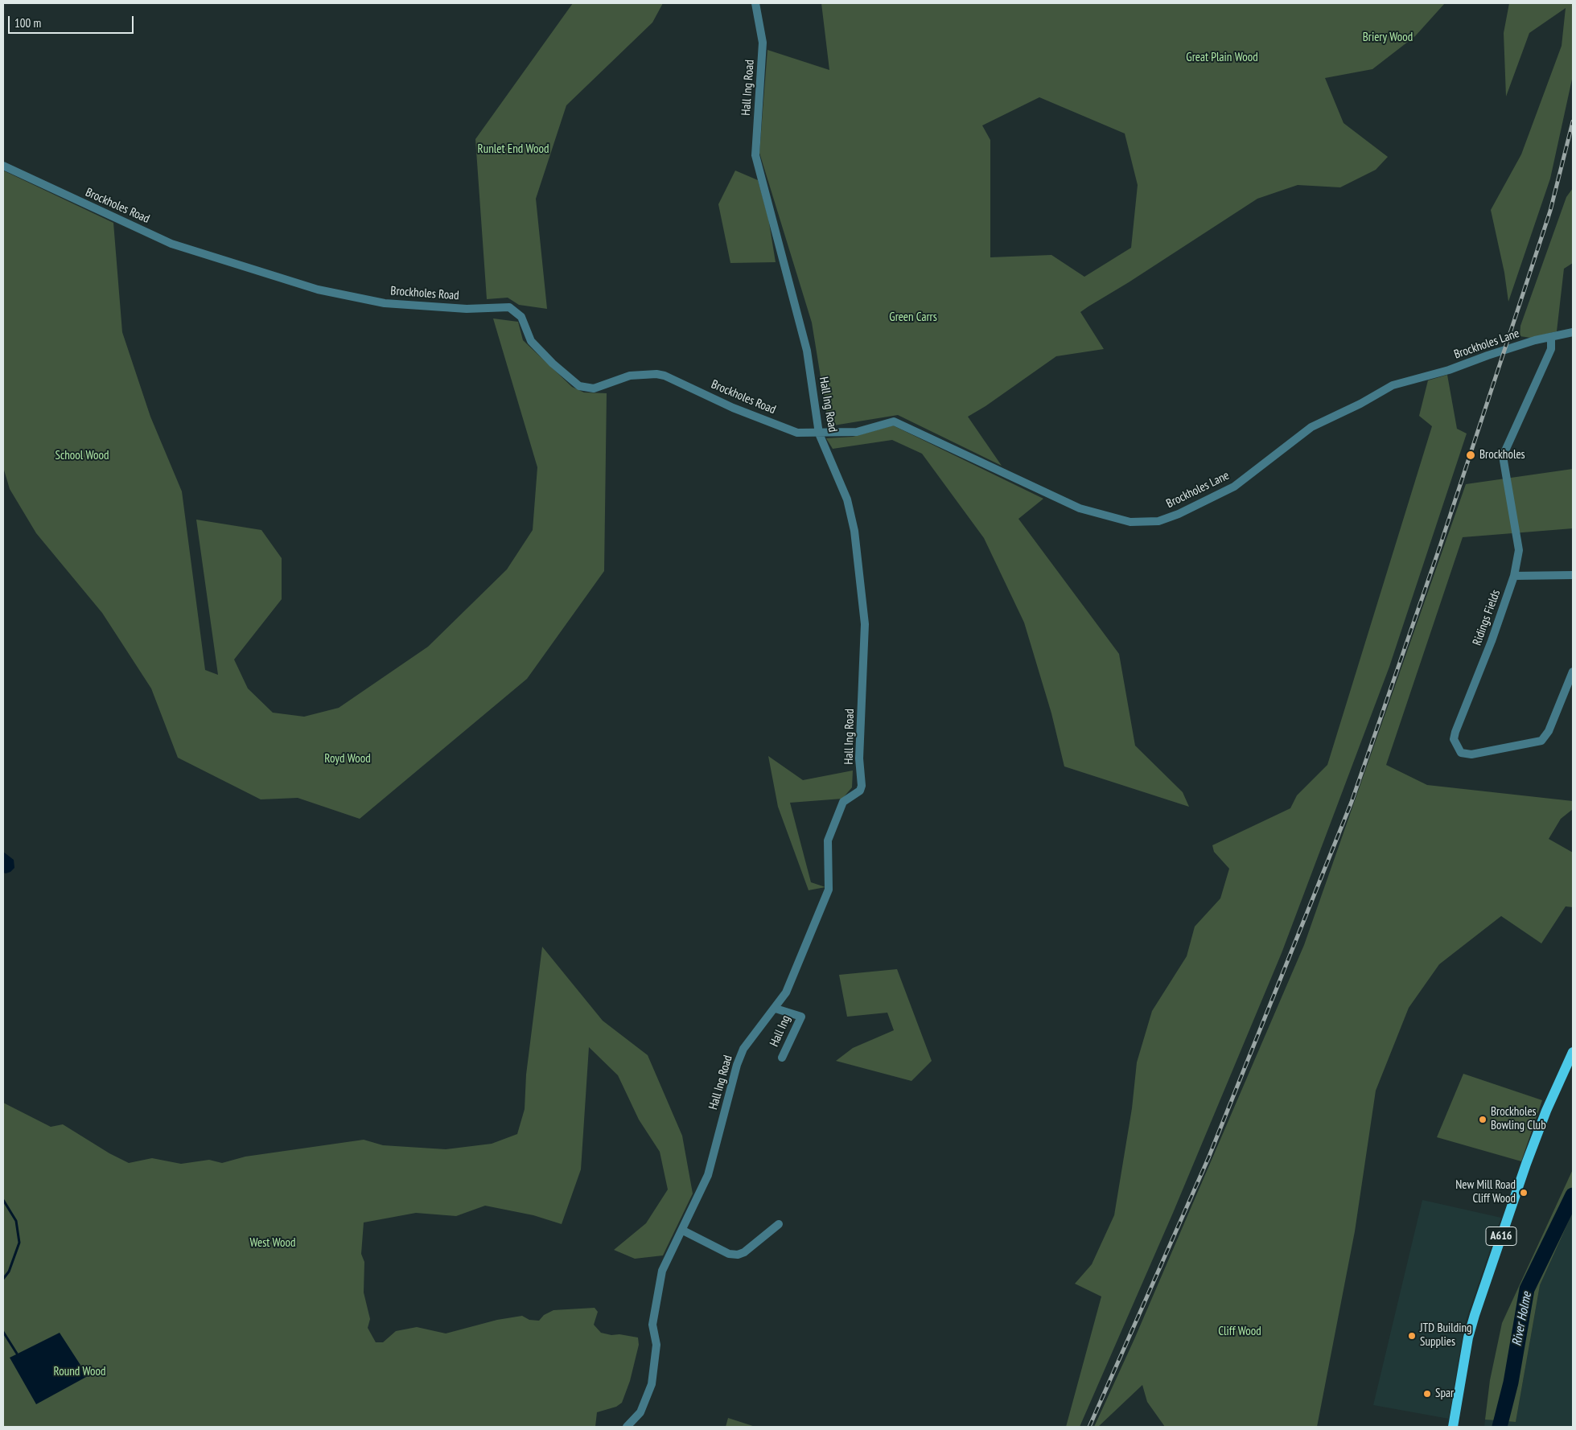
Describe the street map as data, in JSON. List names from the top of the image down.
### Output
{
  "streets": {
    "main road": ["A616"],
    "street": [
      "Hall Ing Road",
      "Brockholes Road",
      "Brockholes Lane",
      "Ridings Fields",
      "Hall Ing"
    ]
  },
  "crossings": [
    ["Hall Ing Road", "Brockholes Road"],
    ["Hall Ing Road", "Brockholes Lane"],
    ["Hall Ing Road", "Hall Ing"],
    ["Brockholes Road", "Brockholes Lane"],
    ["Brockholes Lane", "Ridings Fields"]
  ],
  "water": ["River Holme"],
  "parks": [
    "Briery Wood",
    "Great Plain Wood",
    "Runlet End Wood",
    "Green Carrs",
    "School Wood",
    "Royd Wood",
    "West Wood",
    "Cliff Wood",
    "Round Wood"
  ],
  "places": [
    "Brockholes",
    "Brockholes Bowling Club",
    "New Mill Road Cliff Wood",
    "JTD Building Supplies",
    "Spar"
  ],
  "scale_bar": "100 m"
}
